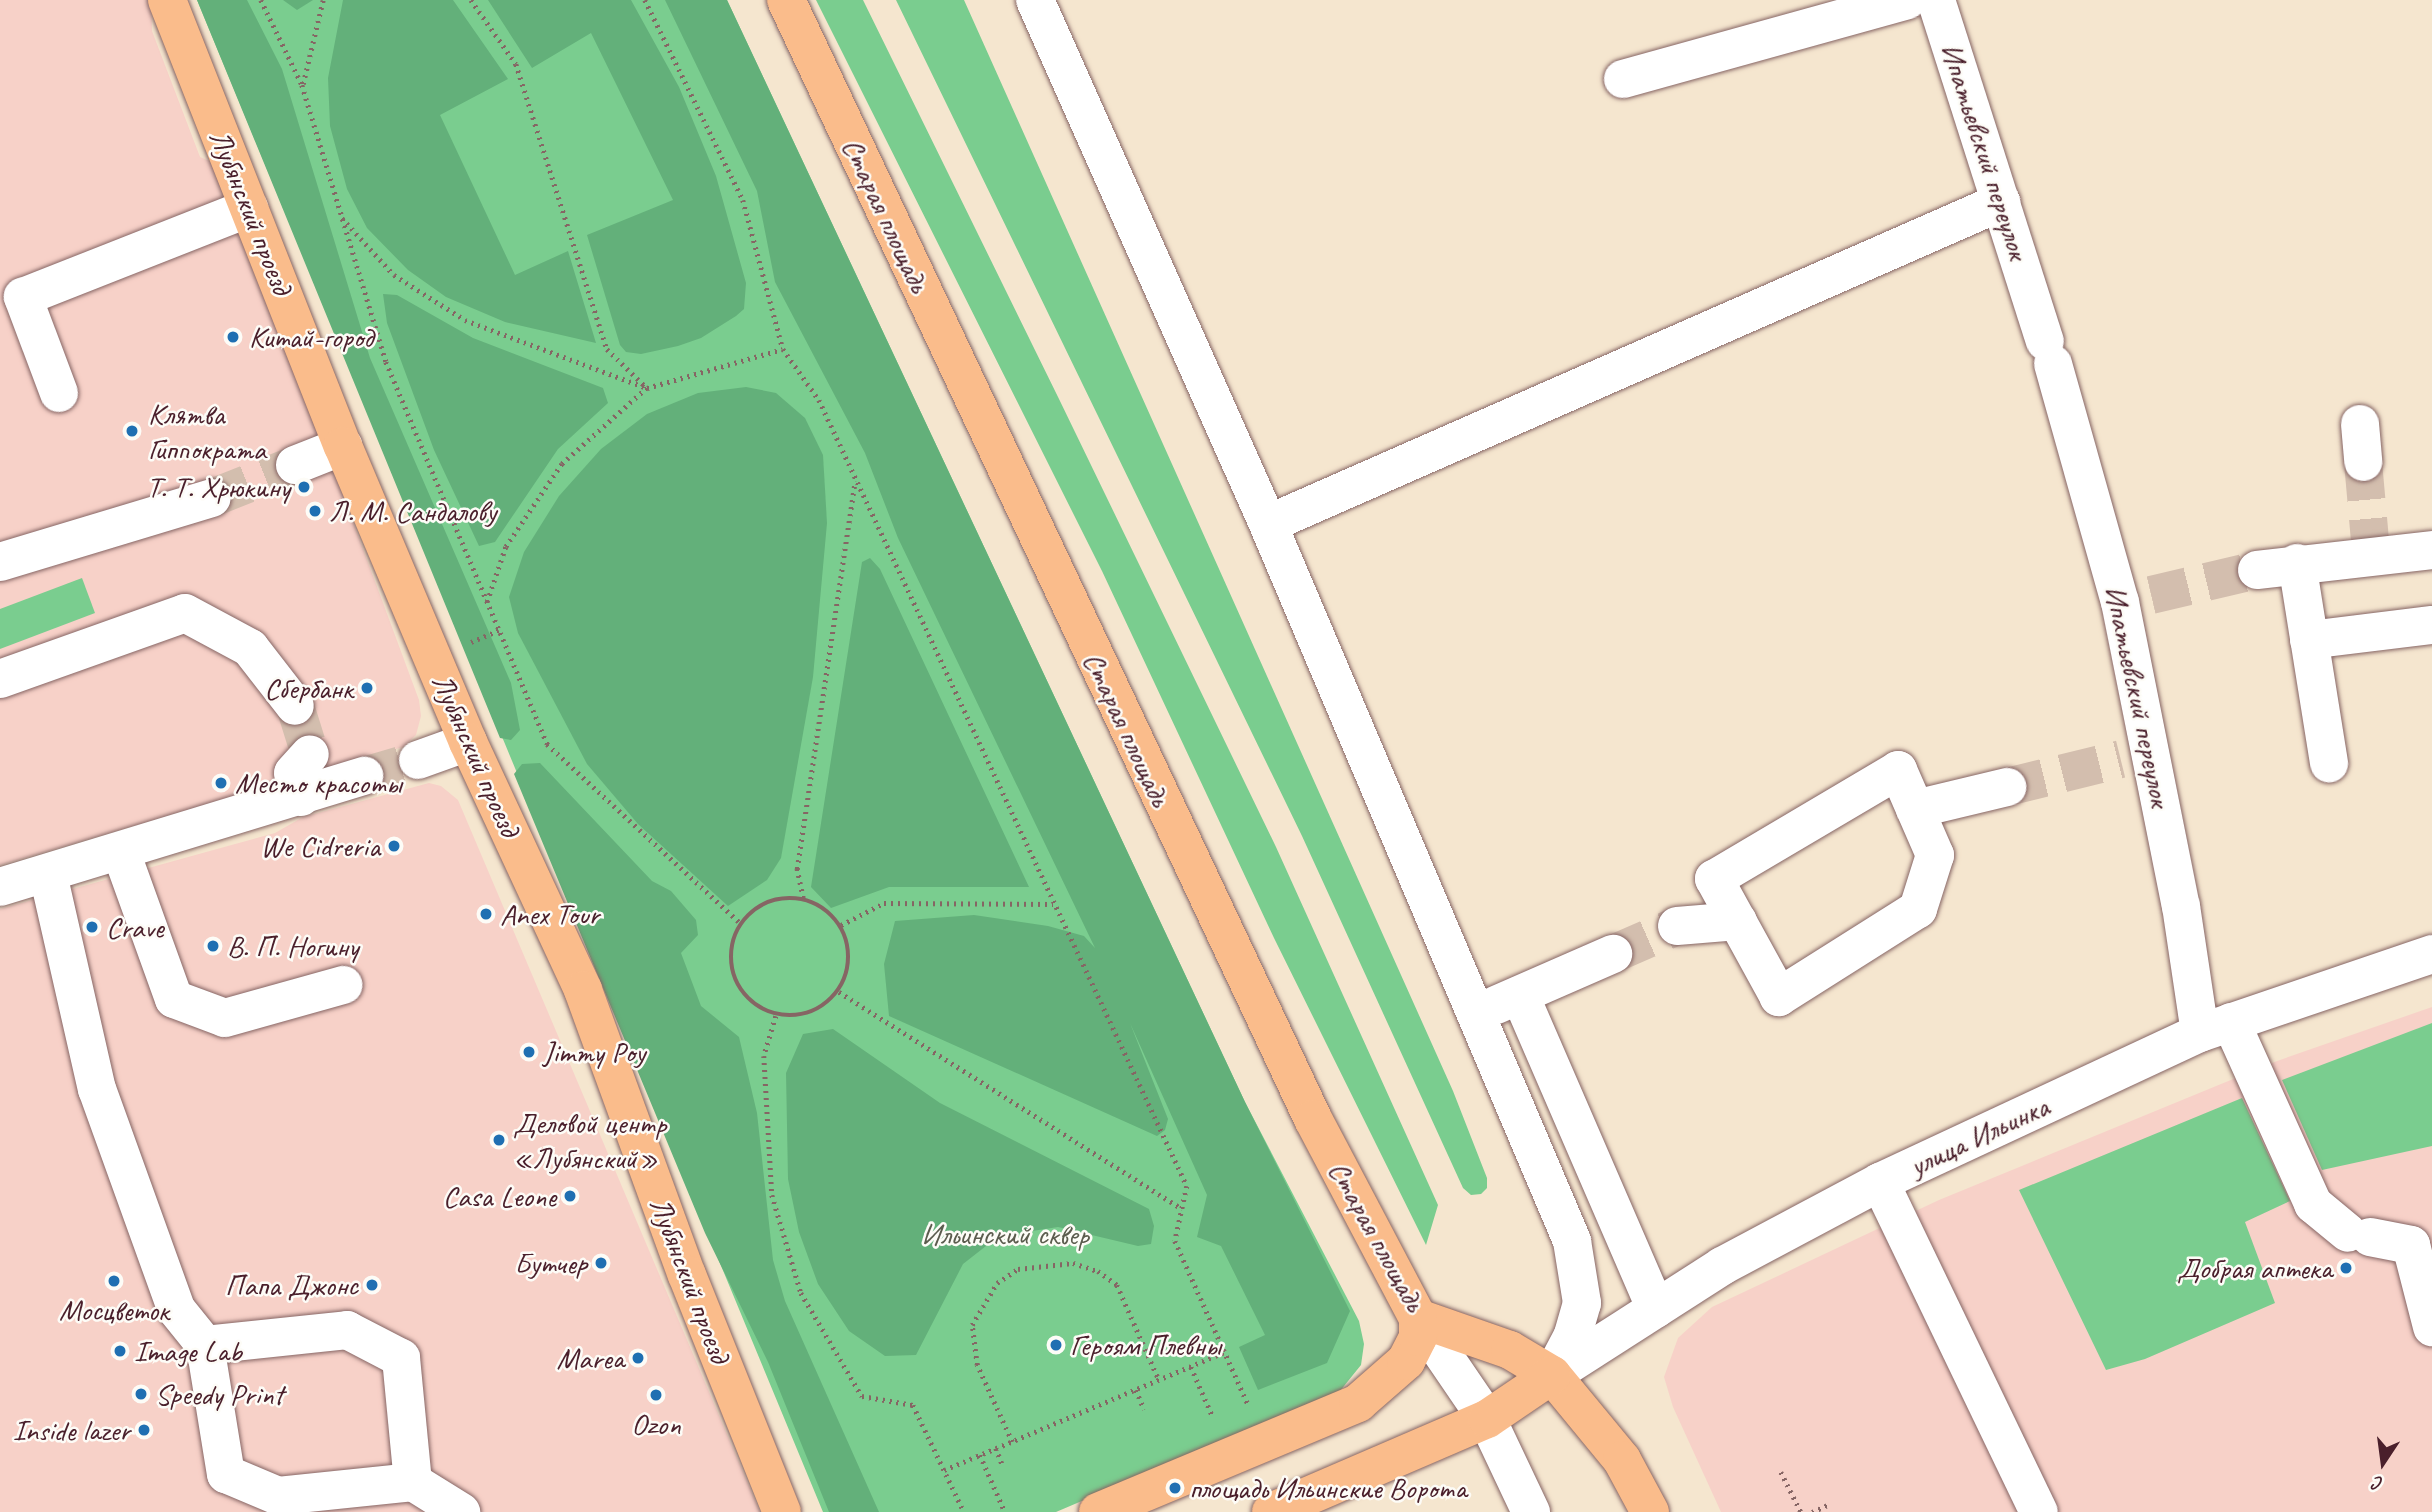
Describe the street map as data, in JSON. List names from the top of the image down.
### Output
{
  "streets": {
    "main road": ["Лубянский проезд", "Старая площадь"],
    "street": ["Ипатьевский переулок", "улица Ильинка"]
  },
  "crossings": [
    ["Ипатьевский переулок", "улица Ильинка"],
    ["Старая площадь", "улица Ильинка"]
  ],
  "parks": ["Ильинский сквер"],
  "places": [
    "Китай-город",
    "Клятва Гиппократа",
    "Т. Т. Хрюкину",
    "Л. М. Сандалову",
    "Сбербанк",
    "Место красоты",
    "We Cidreria",
    "Anex Tour",
    "Crave",
    "В. П. Ногину",
    "Jimmy Poy",
    "Деловой центр «Лубянский»",
    "Casa Leone",
    "Бутчер",
    "Добрая аптека",
    "Мосцветок",
    "Папа Джонс",
    "Героям Плевны",
    "Image Lab",
    "Marea",
    "Speedy Print",
    "Ozon",
    "Inside lazer",
    "площадь Ильинские Ворота"
  ],
  "north": "bottom"
}
